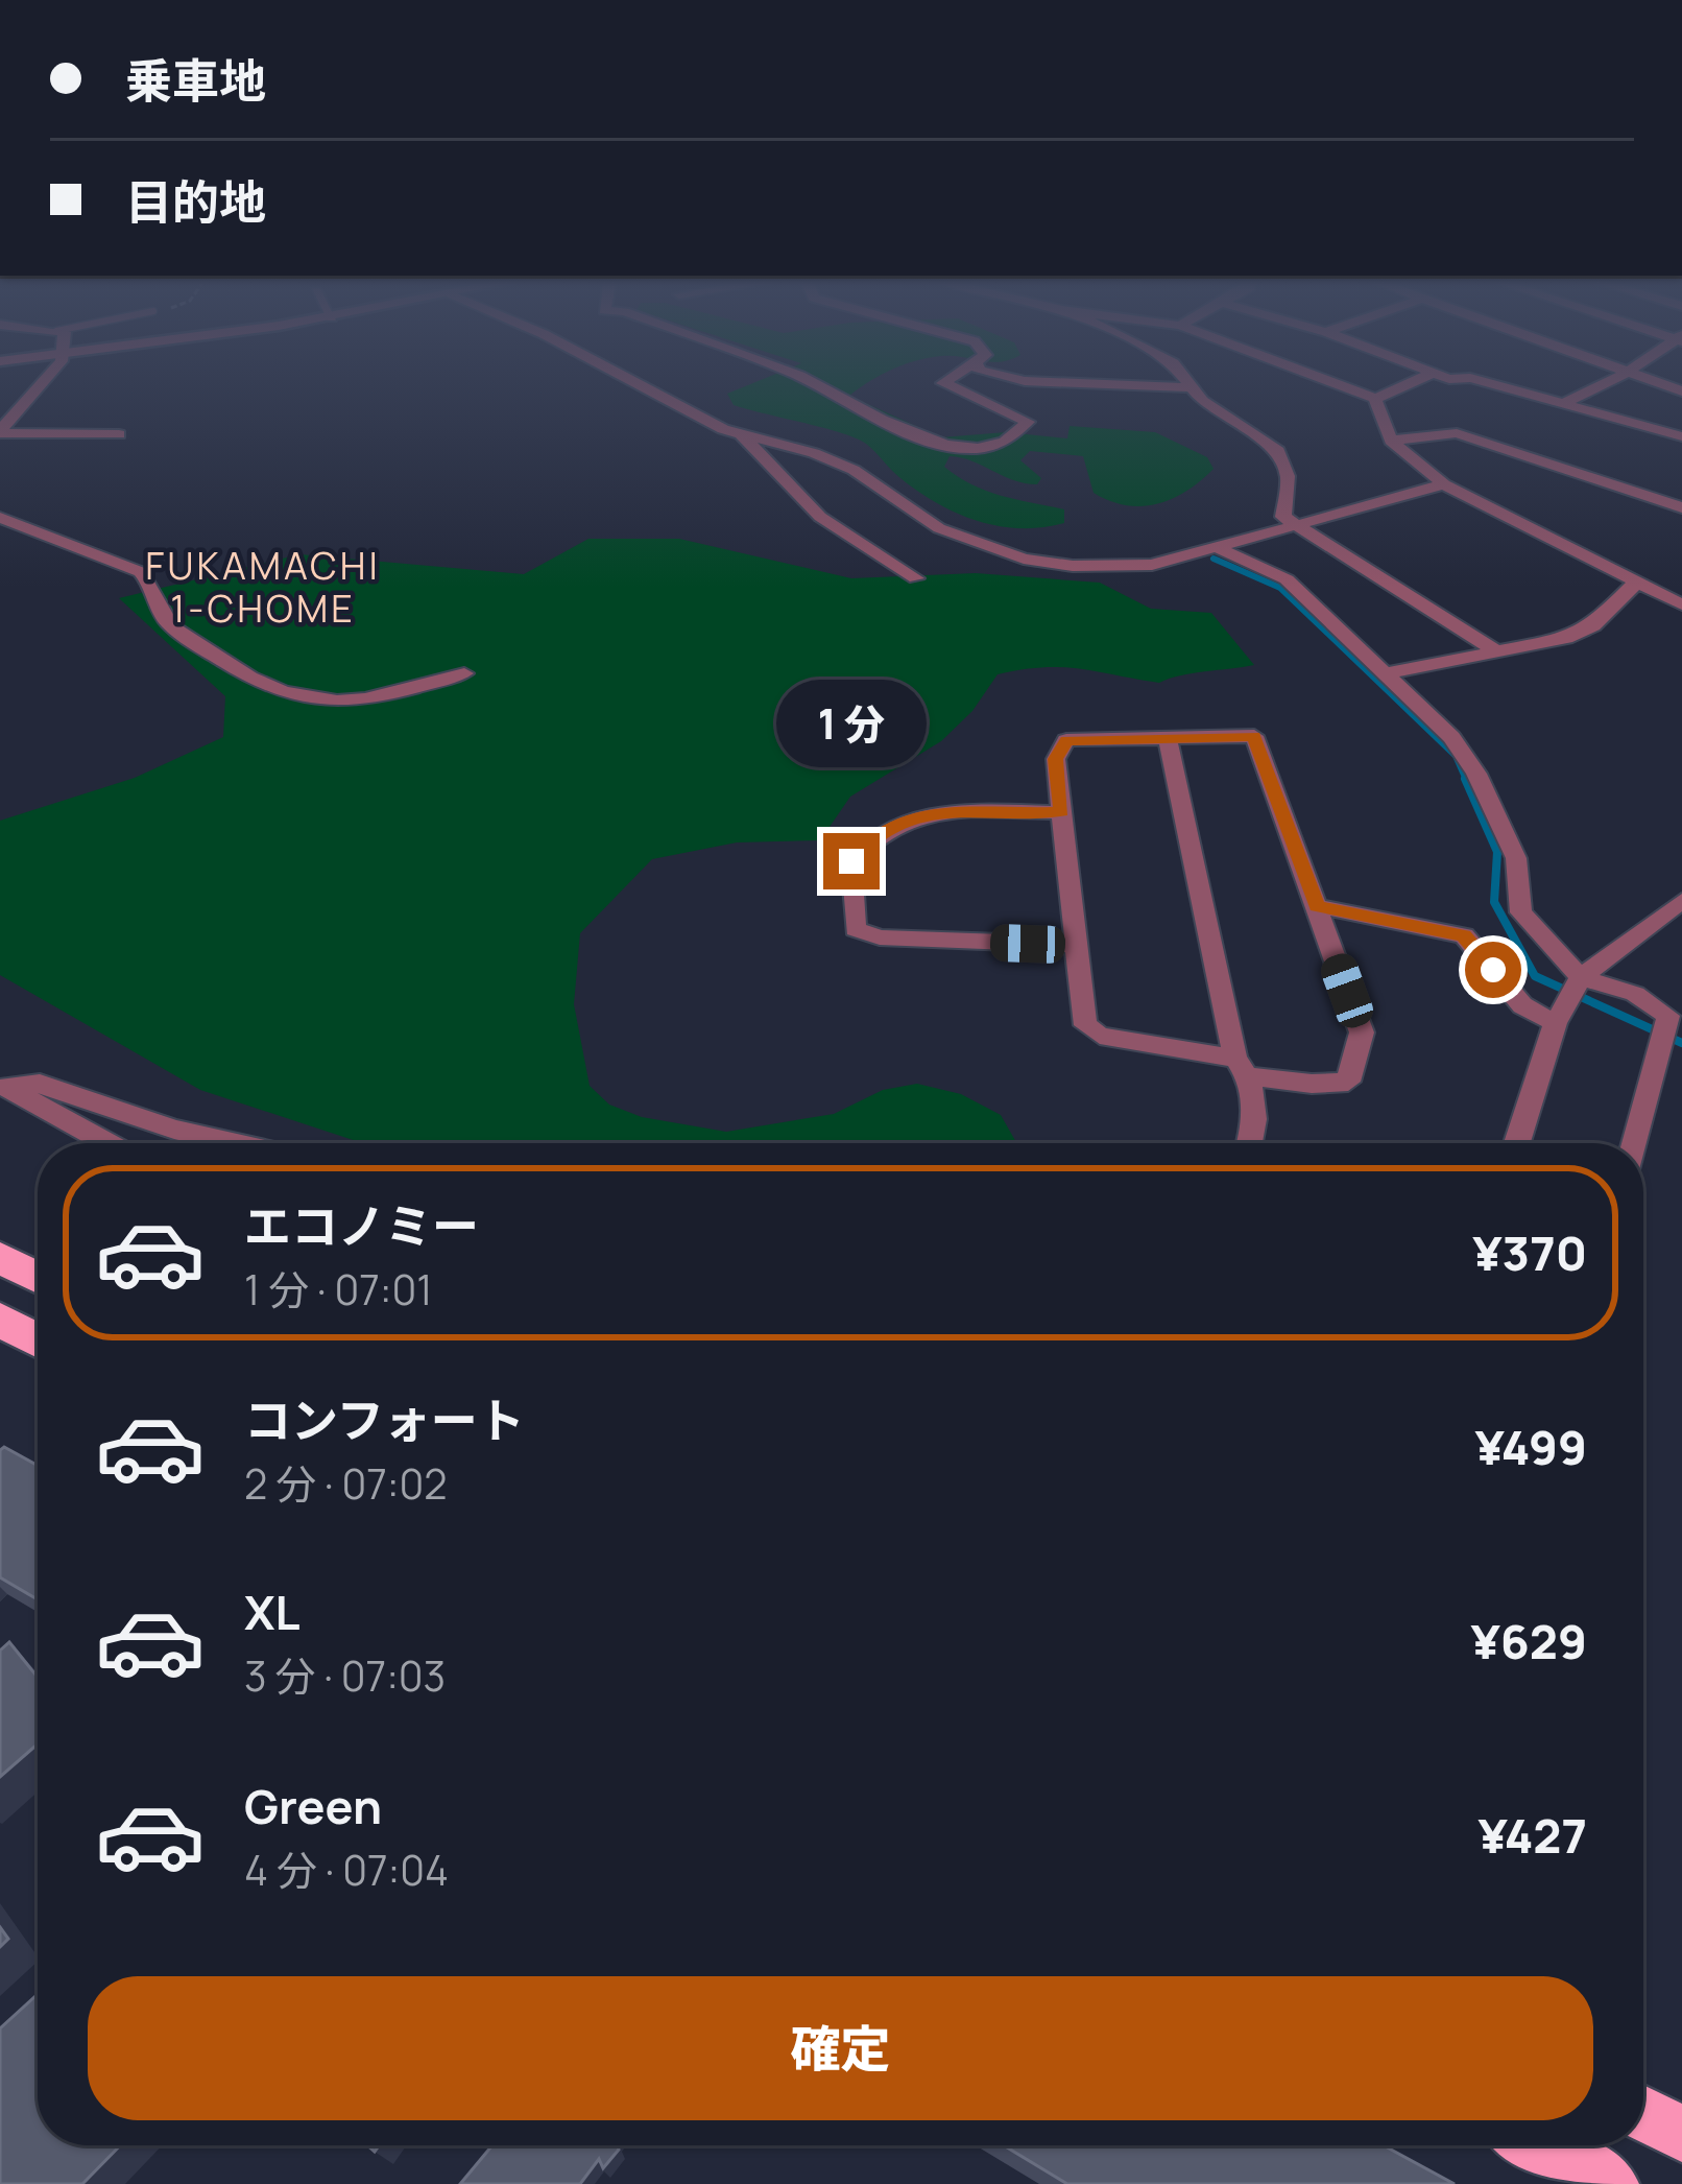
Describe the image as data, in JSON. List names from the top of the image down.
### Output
{
  "districts": ["FUKAMACHI 1-CHOME"],
  "page": {
    "banner": ["乗車地", "目的地"],
    "bubble": "1 分",
    "list": [
      {
        "name": "エコノミー",
        "note": "1 分 · 07:01",
        "value": "¥370"
      },
      {
        "name": "コンフォート",
        "note": "2 分 · 07:02",
        "value": "¥499"
      },
      {
        "name": "XL",
        "note": "3 分 · 07:03",
        "value": "¥629"
      },
      {
        "name": "Green",
        "note": "4 分 · 07:04",
        "value": "¥427"
      }
    ],
    "buttons": "確定"
  }
}
